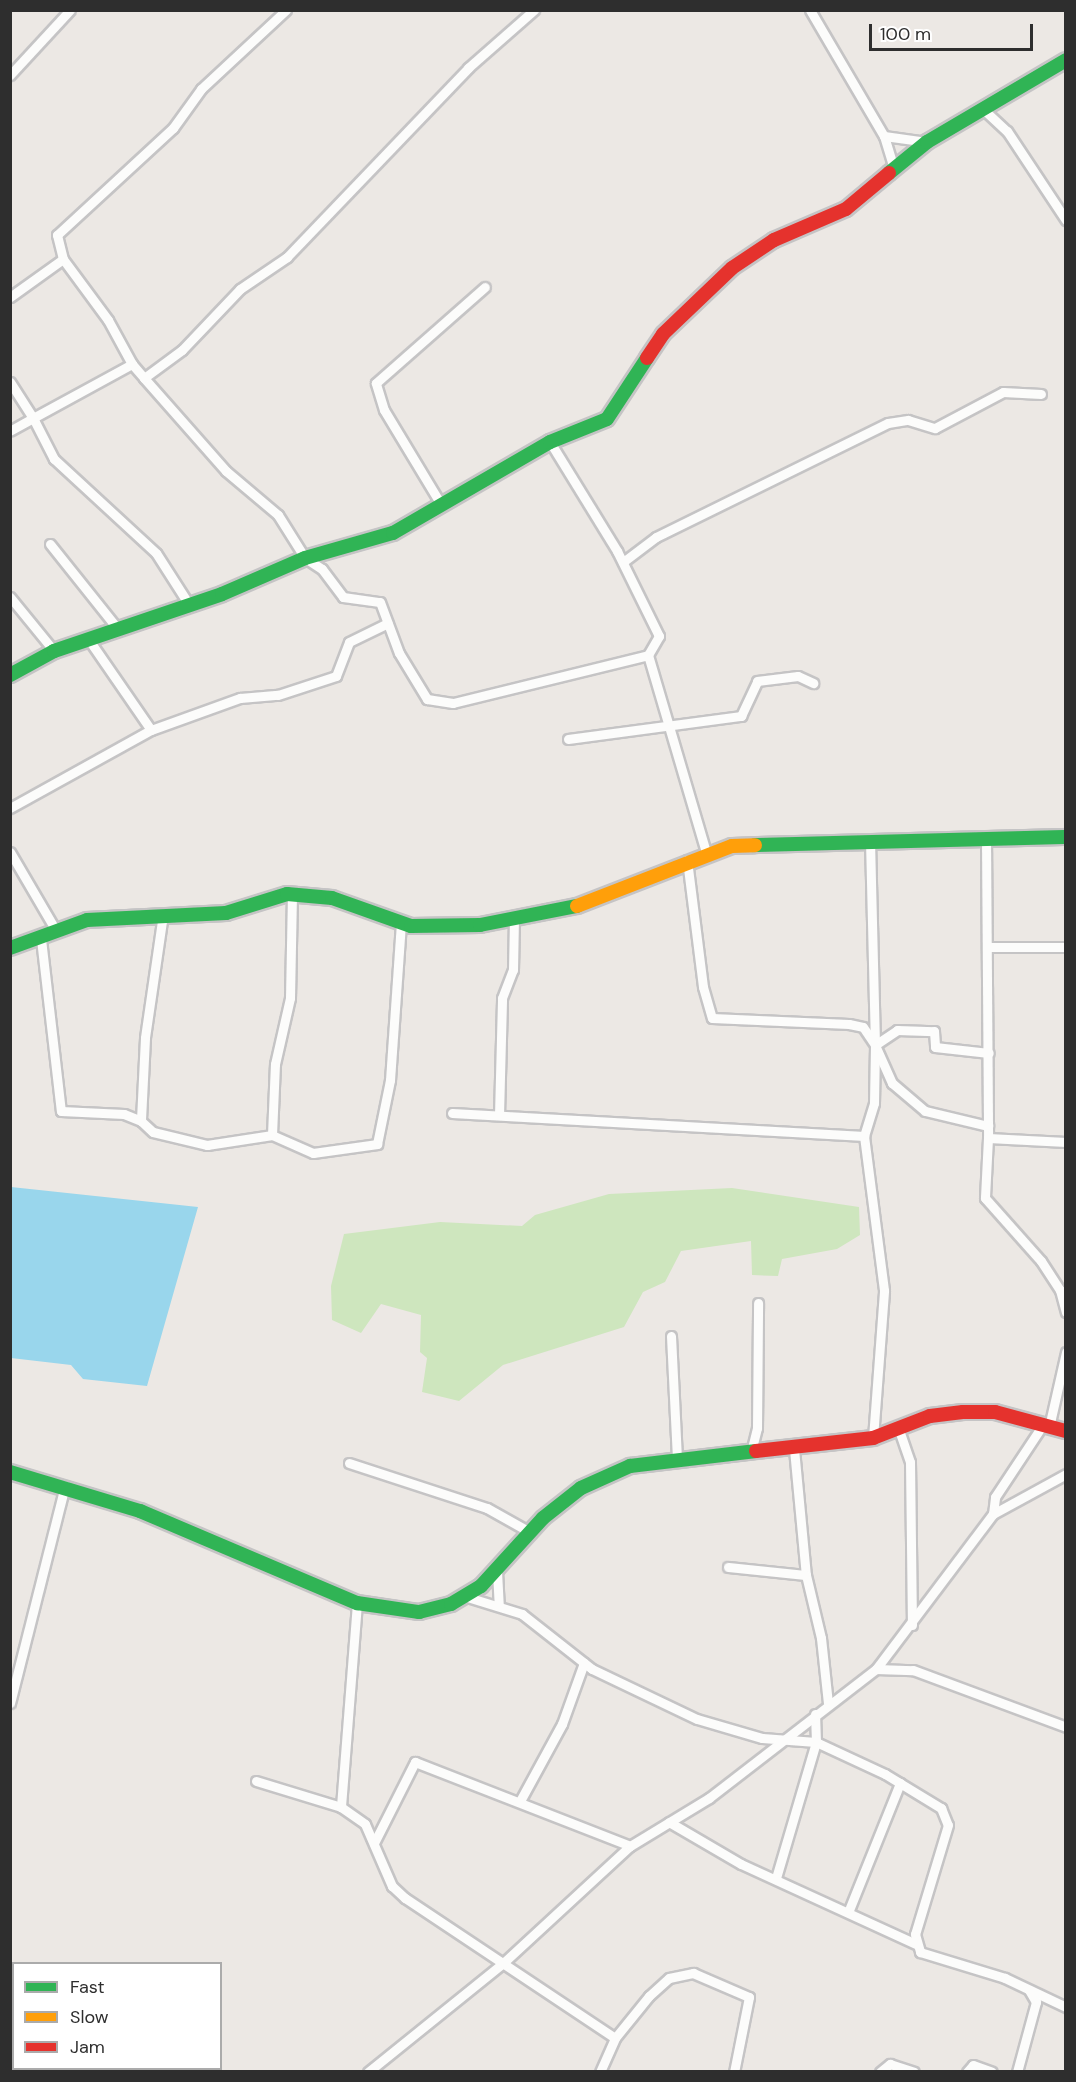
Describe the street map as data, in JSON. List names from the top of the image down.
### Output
{
  "legend": ["Fast", "Slow", "Jam"],
  "scale_bar": "100 m"
}
